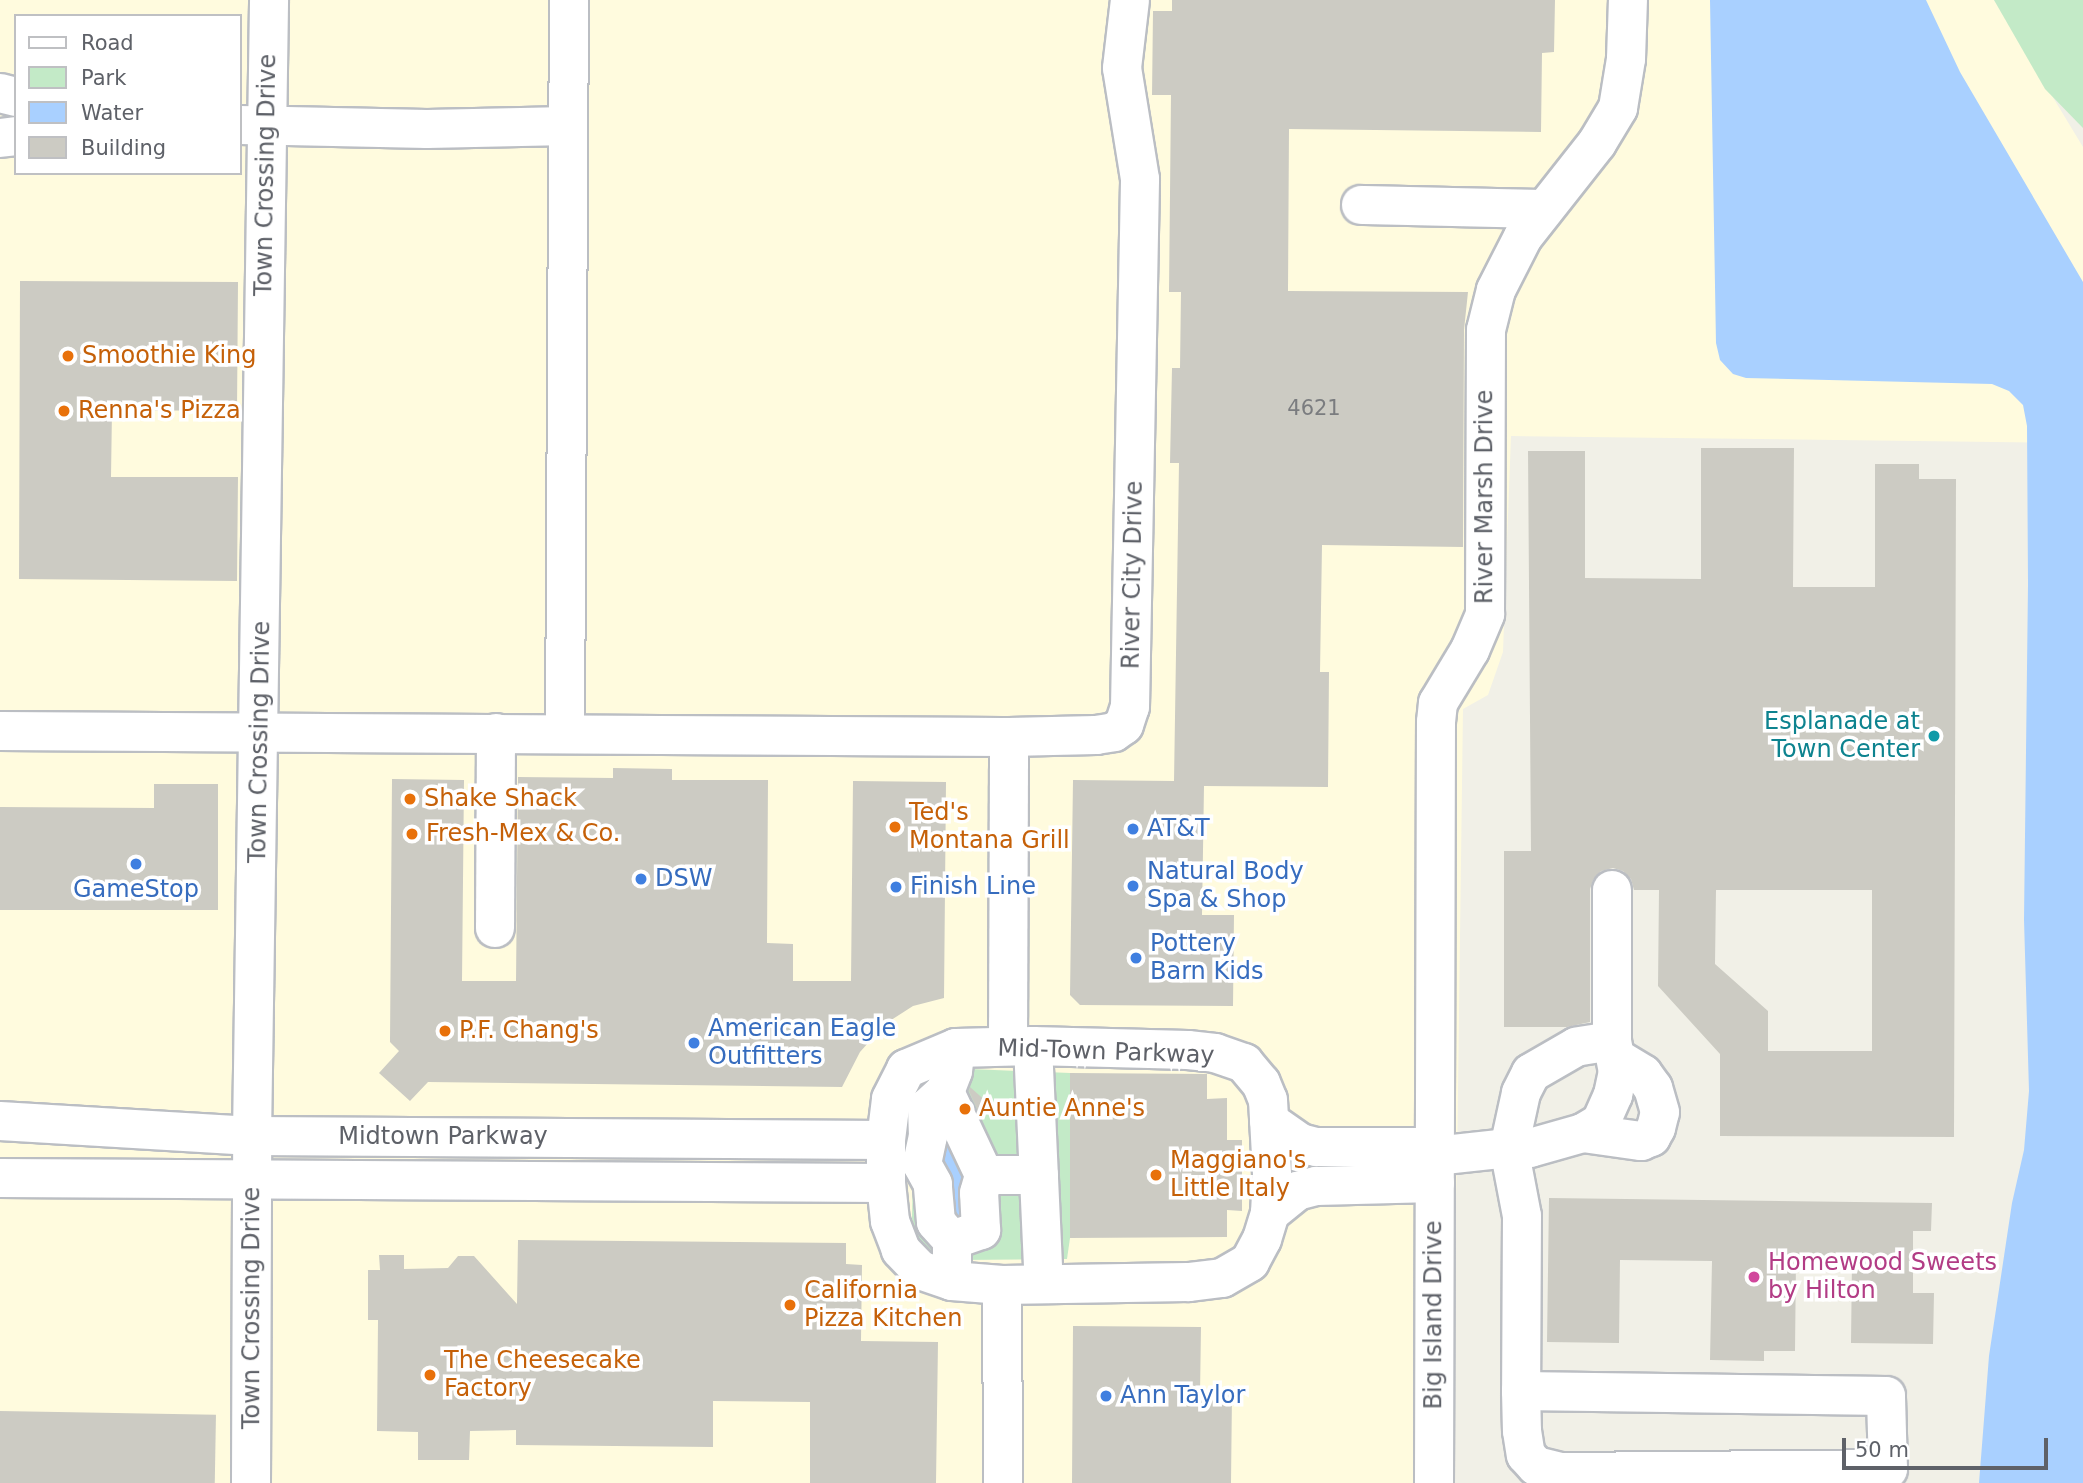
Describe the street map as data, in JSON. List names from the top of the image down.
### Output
{
  "streets": {
    "street": [
      "Town Crossing Drive",
      "River Marsh Drive",
      "River City Drive",
      "Mid-Town Parkway",
      "Midtown Parkway",
      "Big Island Drive"
    ]
  },
  "crossings": [
    ["Town Crossing Drive", "Midtown Parkway"],
    ["River Marsh Drive", "Big Island Drive"],
    ["Mid-Town Parkway", "Midtown Parkway"]
  ],
  "places": [
    "Smoothie King",
    "Renna's Pizza",
    "Esplanade at Town Center",
    "Shake Shack",
    "Ted's Montana Grill",
    "AT&T",
    "Fresh-Mex & Co.",
    "GameStop",
    "DSW",
    "Natural Body Spa & Shop",
    "Finish Line",
    "Pottery Barn Kids",
    "P.F. Chang's",
    "American Eagle Outfitters",
    "Auntie Anne's",
    "Maggiano's Little Italy",
    "Homewood Sweets by Hilton",
    "California Pizza Kitchen",
    "The Cheesecake Factory",
    "Ann Taylor"
  ],
  "house_numbers": ["4621"],
  "legend": [
    "Road",
    "Park",
    "Water",
    "Building"
  ],
  "scale_bar": "50 m"
}
